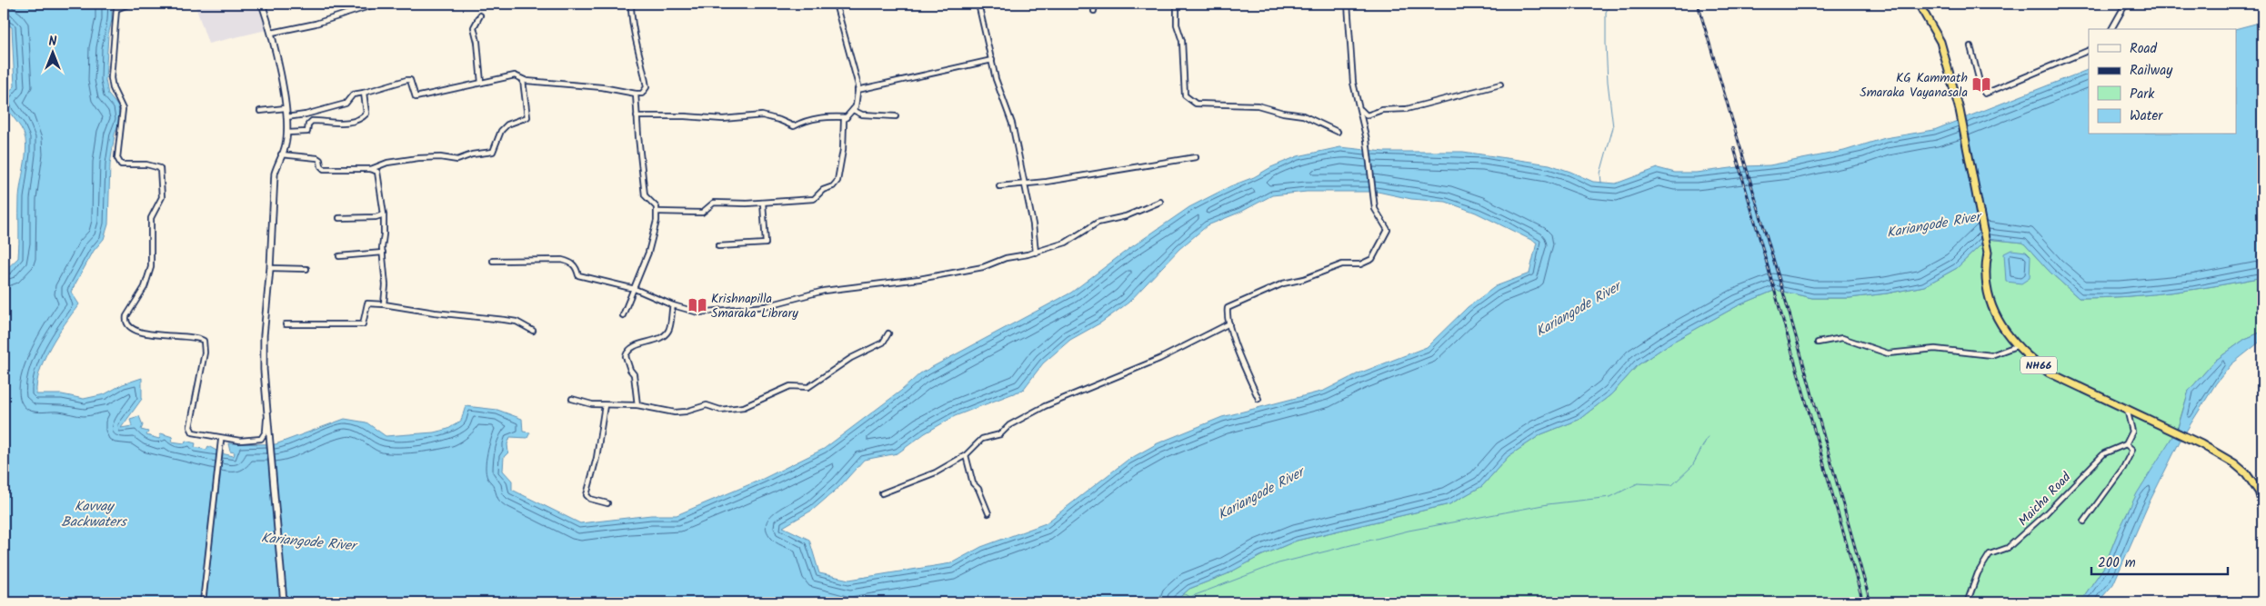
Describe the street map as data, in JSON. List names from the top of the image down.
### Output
{
  "streets": {
    "highway": ["NH66"],
    "street": ["Maicha Road"]
  },
  "water": ["Kariangode River", "Kavvay Backwaters"],
  "places": {
    "library": ["KG Kammath Smaraka Vayanasala", "Krishnapilla Smaraka Library"]
  },
  "legend": [
    "Road",
    "Railway",
    "Park",
    "Water"
  ],
  "scale_bar": "200 m",
  "north": "top"
}
